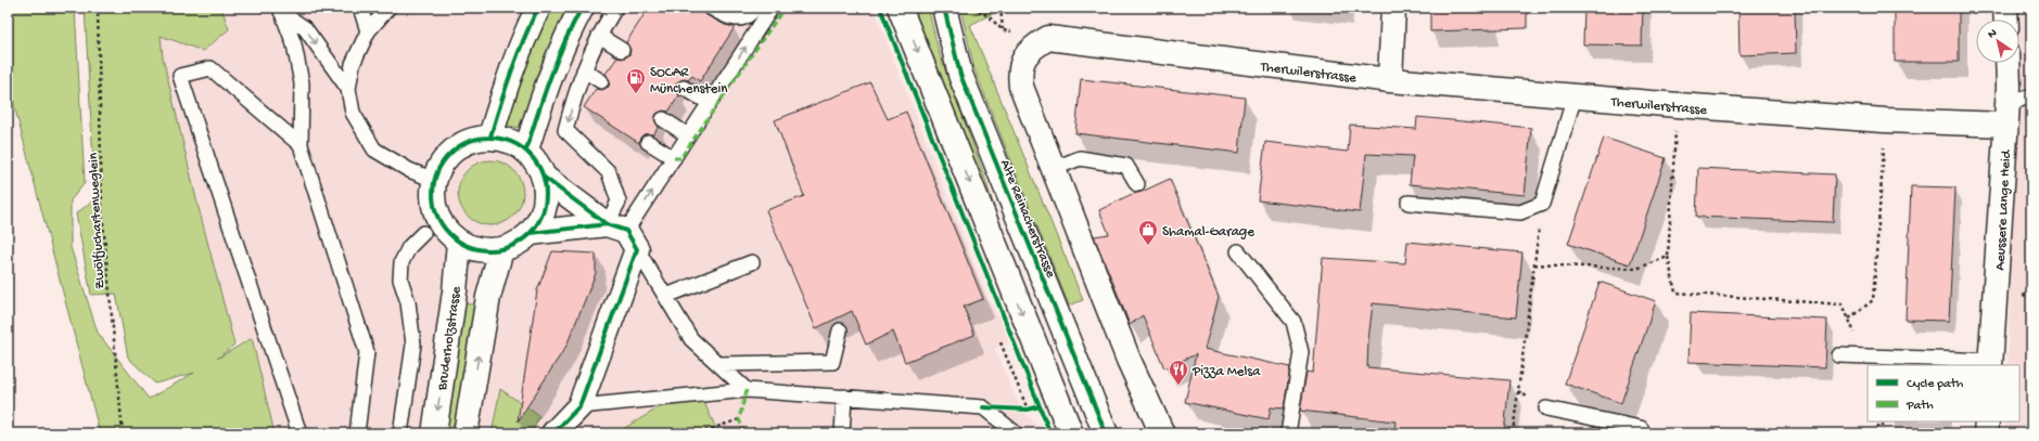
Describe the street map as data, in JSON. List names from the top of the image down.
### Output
{
  "streets": {
    "street": [
      "Therwilerstrasse",
      "Aeussere Lange Heid",
      "Alte Reinacherstrasse",
      "Bruderholzstrasse"
    ],
    "path": ["Zwölfjuchartenweglein"]
  },
  "crossings": [
    ["Therwilerstrasse", "Aeussere Lange Heid"]
  ],
  "places": {
    "fuel station": ["SOCAR Münchenstein"],
    "shop": ["Shamal-Garage"],
    "restaurant": ["Pizza Melsa"]
  },
  "legend": ["Cycle path", "Path"],
  "north": "top left"
}
